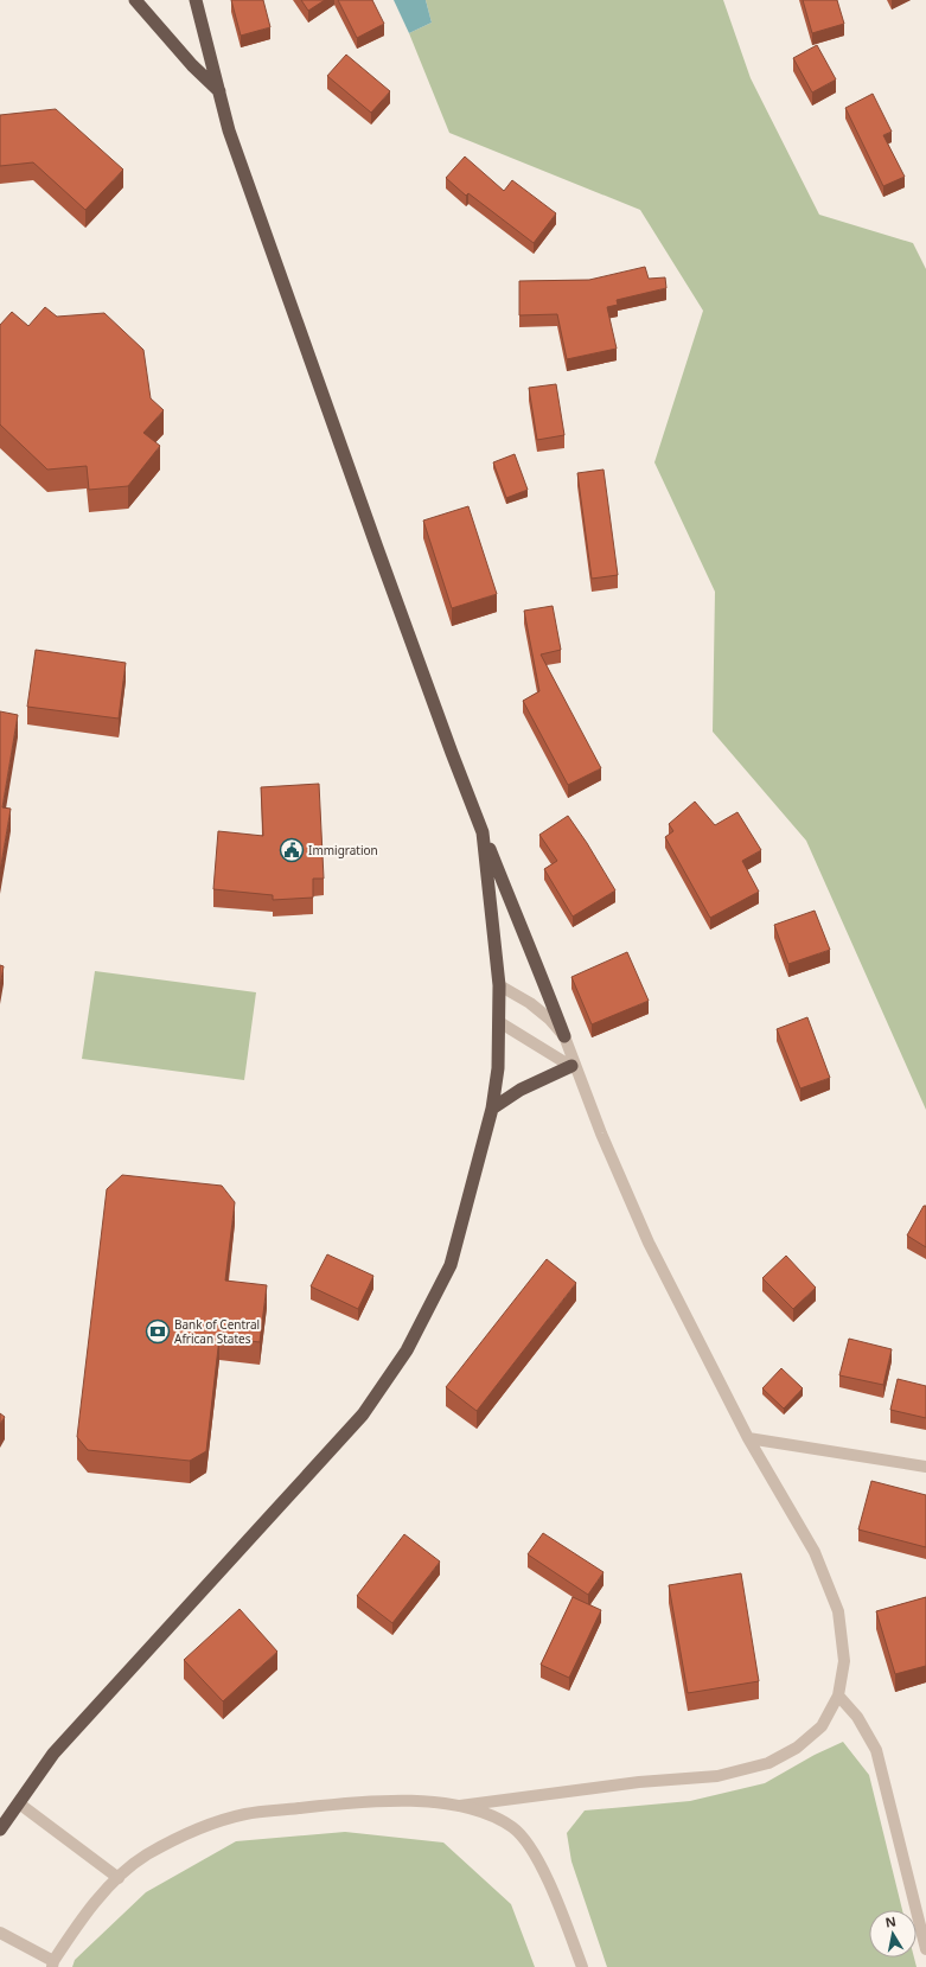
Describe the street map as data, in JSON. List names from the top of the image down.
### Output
{
  "places": {
    "public building": ["Immigration"],
    "bank": ["Bank of Central African States"]
  },
  "north": "top"
}
